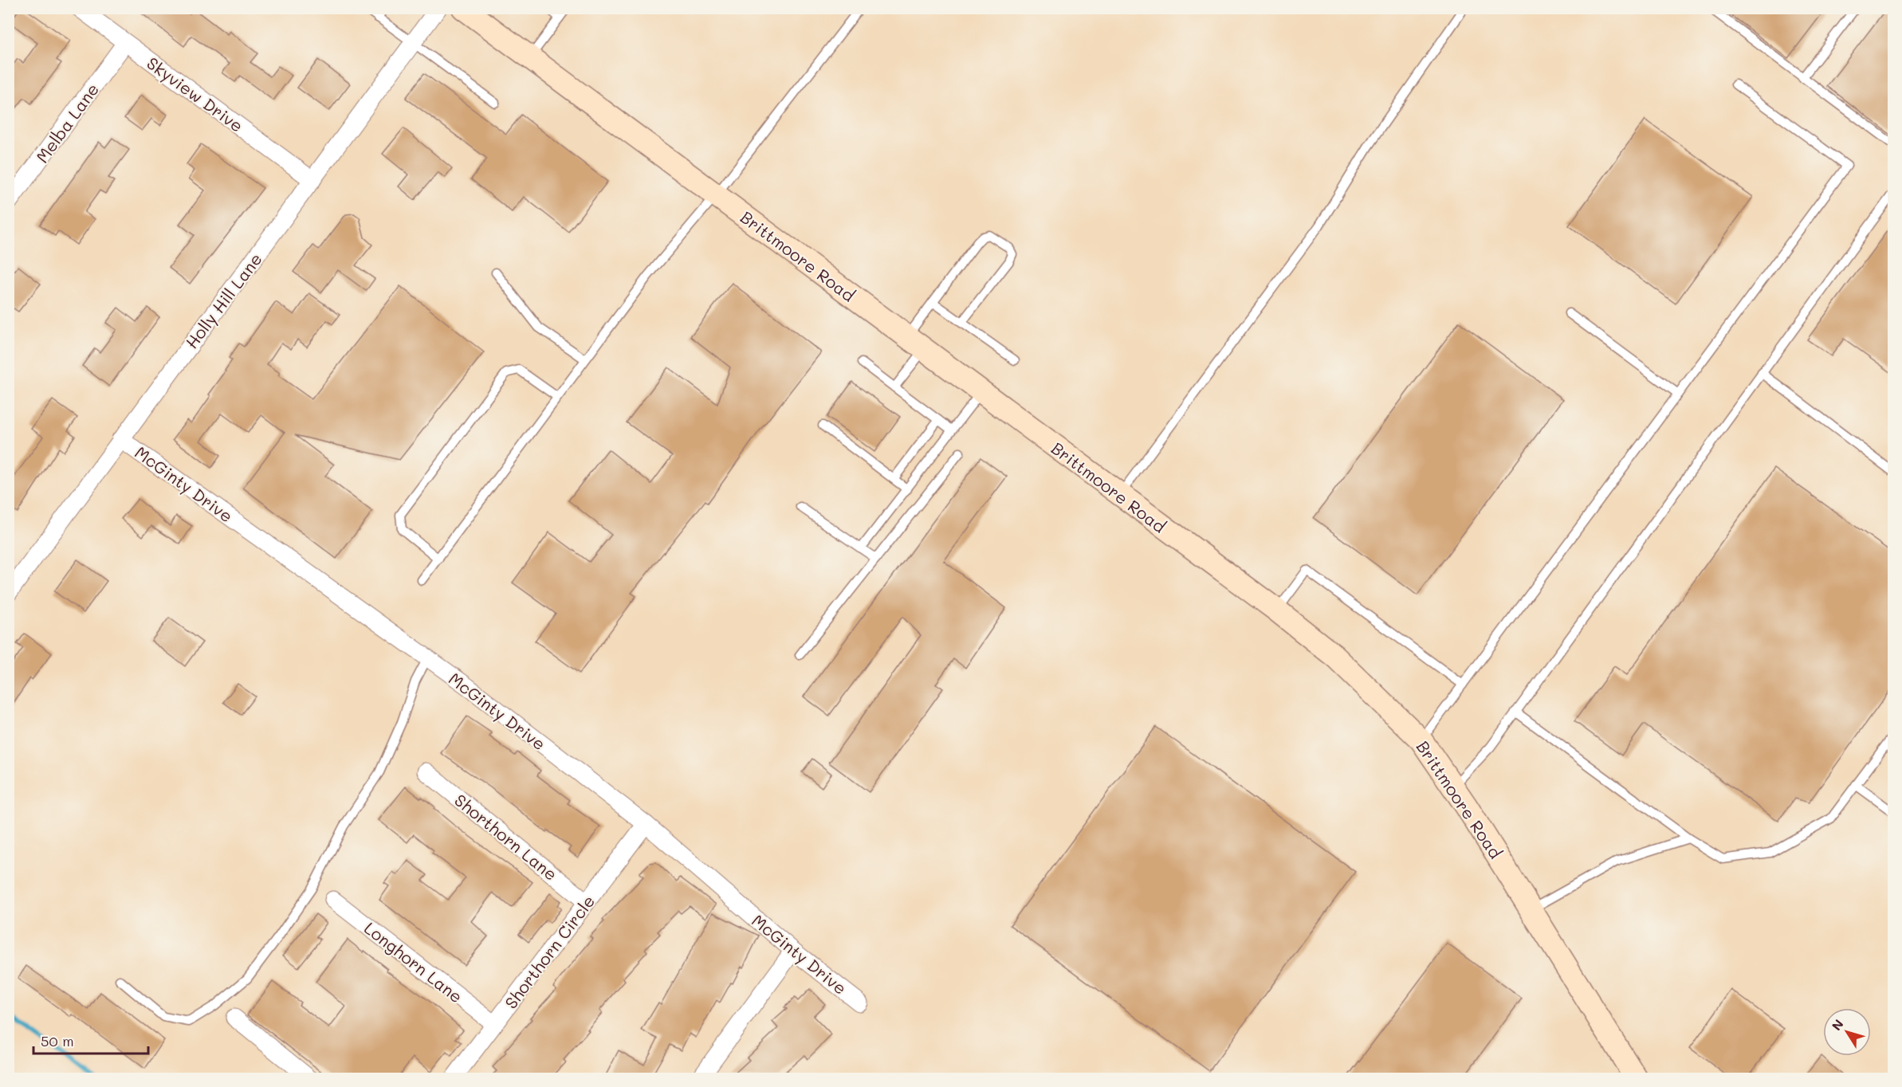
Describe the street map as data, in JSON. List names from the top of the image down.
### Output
{
  "streets": {
    "main road": ["Brittmoore Road"],
    "street": [
      "Skyview Drive",
      "Melba Lane",
      "Holly Hill Lane",
      "McGinty Drive",
      "Shorthorn Lane",
      "Shorthorn Circle",
      "Longhorn Lane"
    ]
  },
  "crossings": [
    ["Skyview Drive", "Melba Lane"],
    ["Skyview Drive", "Holly Hill Lane"],
    ["Holly Hill Lane", "McGinty Drive"],
    ["McGinty Drive", "Shorthorn Circle"],
    ["Shorthorn Lane", "Shorthorn Circle"],
    ["Shorthorn Circle", "Longhorn Lane"]
  ],
  "scale_bar": "50 m",
  "north": "top left"
}
